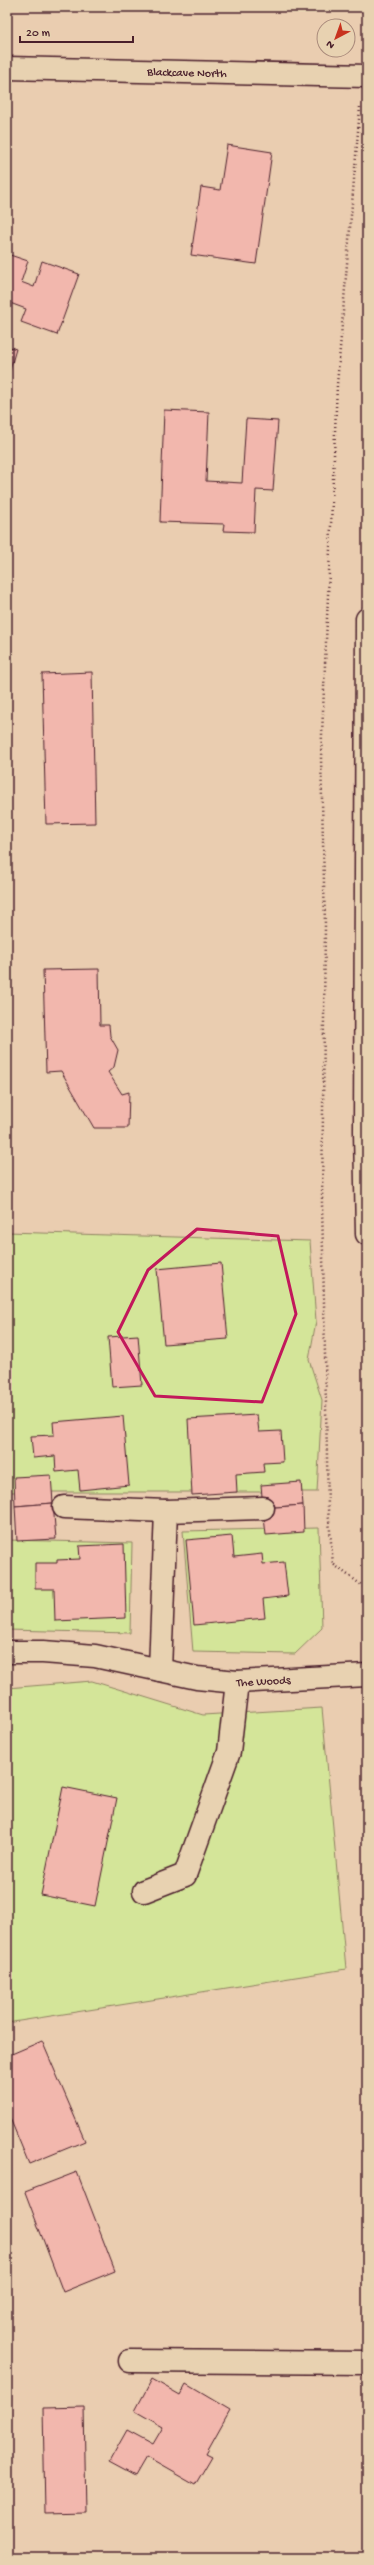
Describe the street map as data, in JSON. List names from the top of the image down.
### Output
{
  "streets": {
    "street": ["Blackcave North", "The Woods"]
  },
  "scale_bar": "20 m",
  "north": "bottom left"
}
